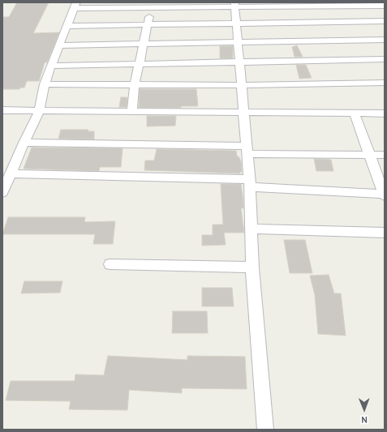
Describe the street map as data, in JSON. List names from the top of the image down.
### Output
{
  "north": "bottom"
}
